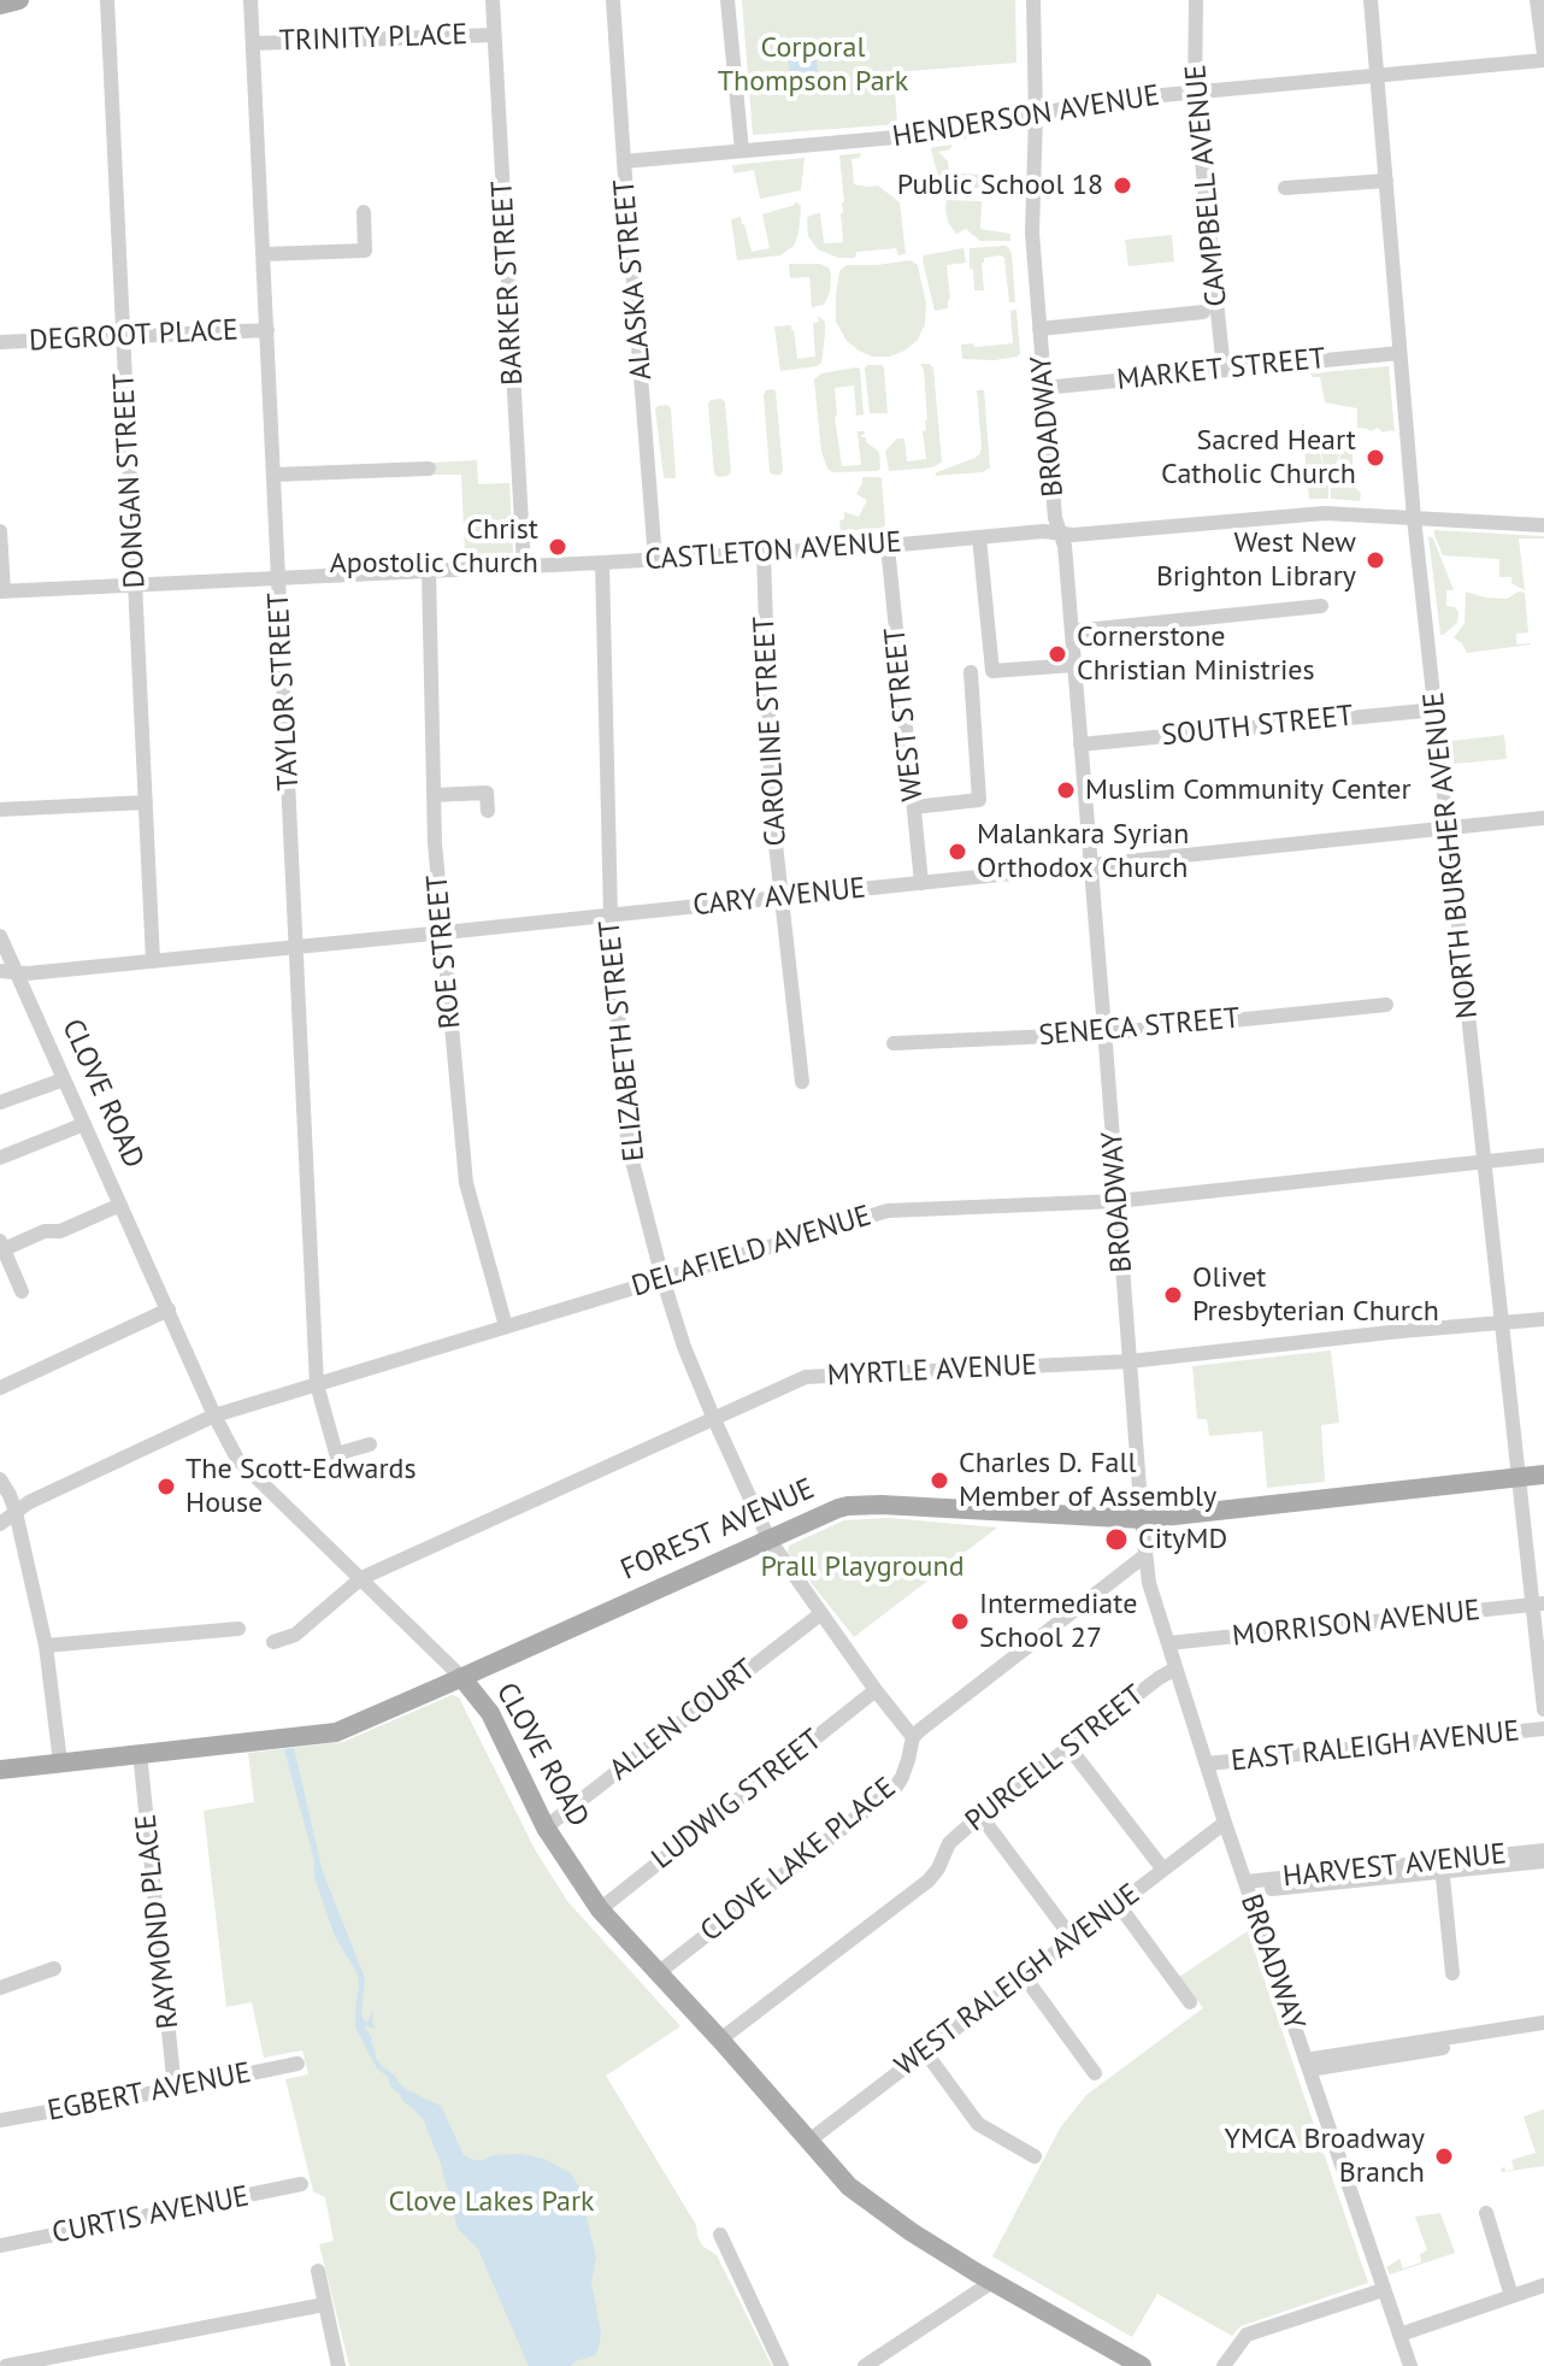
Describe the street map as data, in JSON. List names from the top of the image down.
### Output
{
  "streets": {
    "main road": ["CLOVE ROAD", "FOREST AVENUE"],
    "street": [
      "TRINITY PLACE",
      "HENDERSON AVENUE",
      "CAMPBELL AVENUE",
      "ALASKA STREET",
      "BARKER STREET",
      "DEGROOT PLACE",
      "MARKET STREET",
      "BROADWAY",
      "DONGAN STREET",
      "CASTLETON AVENUE",
      "TAYLOR STREET",
      "WEST STREET",
      "SOUTH STREET",
      "CAROLINE STREET",
      "NORTH BURGHER AVENUE",
      "CARY AVENUE",
      "ROE STREET",
      "SENECA STREET",
      "ELIZABETH STREET",
      "DELAFIELD AVENUE",
      "MYRTLE AVENUE",
      "MORRISON AVENUE",
      "ALLEN COURT",
      "EAST RALEIGH AVENUE",
      "PURCELL STREET",
      "LUDWIG STREET",
      "CLOVE LAKE PLACE",
      "HARVEST AVENUE",
      "RAYMOND PLACE",
      "WEST RALEIGH AVENUE",
      "EGBERT AVENUE",
      "CURTIS AVENUE"
    ]
  },
  "crossings": [
    ["TRINITY PLACE", "BARKER STREET"],
    ["TRINITY PLACE", "TAYLOR STREET"],
    ["HENDERSON AVENUE", "CAMPBELL AVENUE"],
    ["HENDERSON AVENUE", "ALASKA STREET"],
    ["HENDERSON AVENUE", "BROADWAY"],
    ["HENDERSON AVENUE", "NORTH BURGHER AVENUE"],
    ["CAMPBELL AVENUE", "MARKET STREET"],
    ["ALASKA STREET", "CASTLETON AVENUE"],
    ["BARKER STREET", "CASTLETON AVENUE"],
    ["DEGROOT PLACE", "DONGAN STREET"],
    ["DEGROOT PLACE", "TAYLOR STREET"],
    ["MARKET STREET", "BROADWAY"],
    ["MARKET STREET", "NORTH BURGHER AVENUE"],
    ["BROADWAY", "CASTLETON AVENUE"],
    ["BROADWAY", "SOUTH STREET"],
    ["BROADWAY", "CARY AVENUE"],
    ["BROADWAY", "SENECA STREET"],
    ["BROADWAY", "DELAFIELD AVENUE"],
    ["BROADWAY", "MYRTLE AVENUE"],
    ["BROADWAY", "FOREST AVENUE"],
    ["BROADWAY", "MORRISON AVENUE"],
    ["BROADWAY", "EAST RALEIGH AVENUE"],
    ["BROADWAY", "PURCELL STREET"],
    ["BROADWAY", "HARVEST AVENUE"],
    ["BROADWAY", "WEST RALEIGH AVENUE"],
    ["DONGAN STREET", "CASTLETON AVENUE"],
    ["DONGAN STREET", "CARY AVENUE"],
    ["CASTLETON AVENUE", "TAYLOR STREET"],
    ["CASTLETON AVENUE", "WEST STREET"],
    ["CASTLETON AVENUE", "CAROLINE STREET"],
    ["CASTLETON AVENUE", "NORTH BURGHER AVENUE"],
    ["CASTLETON AVENUE", "ROE STREET"],
    ["CASTLETON AVENUE", "ELIZABETH STREET"],
    ["TAYLOR STREET", "CARY AVENUE"],
    ["TAYLOR STREET", "DELAFIELD AVENUE"],
    ["WEST STREET", "CARY AVENUE"],
    ["SOUTH STREET", "NORTH BURGHER AVENUE"],
    ["CAROLINE STREET", "CARY AVENUE"],
    ["NORTH BURGHER AVENUE", "CARY AVENUE"],
    ["NORTH BURGHER AVENUE", "DELAFIELD AVENUE"],
    ["NORTH BURGHER AVENUE", "MYRTLE AVENUE"],
    ["NORTH BURGHER AVENUE", "FOREST AVENUE"],
    ["NORTH BURGHER AVENUE", "MORRISON AVENUE"],
    ["CARY AVENUE", "ROE STREET"],
    ["CARY AVENUE", "ELIZABETH STREET"],
    ["CARY AVENUE", "CLOVE ROAD"],
    ["ROE STREET", "DELAFIELD AVENUE"],
    ["ELIZABETH STREET", "DELAFIELD AVENUE"],
    ["ELIZABETH STREET", "MYRTLE AVENUE"],
    ["ELIZABETH STREET", "FOREST AVENUE"],
    ["ELIZABETH STREET", "ALLEN COURT"],
    ["ELIZABETH STREET", "LUDWIG STREET"],
    ["ELIZABETH STREET", "CLOVE LAKE PLACE"],
    ["CLOVE ROAD", "DELAFIELD AVENUE"],
    ["CLOVE ROAD", "MYRTLE AVENUE"],
    ["CLOVE ROAD", "FOREST AVENUE"],
    ["CLOVE ROAD", "ALLEN COURT"],
    ["CLOVE ROAD", "PURCELL STREET"],
    ["CLOVE ROAD", "LUDWIG STREET"],
    ["CLOVE ROAD", "CLOVE LAKE PLACE"],
    ["CLOVE ROAD", "WEST RALEIGH AVENUE"],
    ["FOREST AVENUE", "RAYMOND PLACE"],
    ["RAYMOND PLACE", "EGBERT AVENUE"]
  ],
  "parks": ["Corporal Thompson Park", "Prall Playground", "Clove Lakes Park"],
  "places": [
    "Public School 18",
    "Sacred Heart Catholic Church",
    "Christ Apostolic Church",
    "West New Brighton Library",
    "Cornerstone Christian Ministries",
    "Muslim Community Center",
    "Malankara Syrian Orthodox Church",
    "Olivet Presbyterian Church",
    "Charles D. Fall Member of Assembly",
    "The Scott-Edwards House",
    "CityMD",
    "Intermediate School 27",
    "YMCA Broadway Branch"
  ]
}
